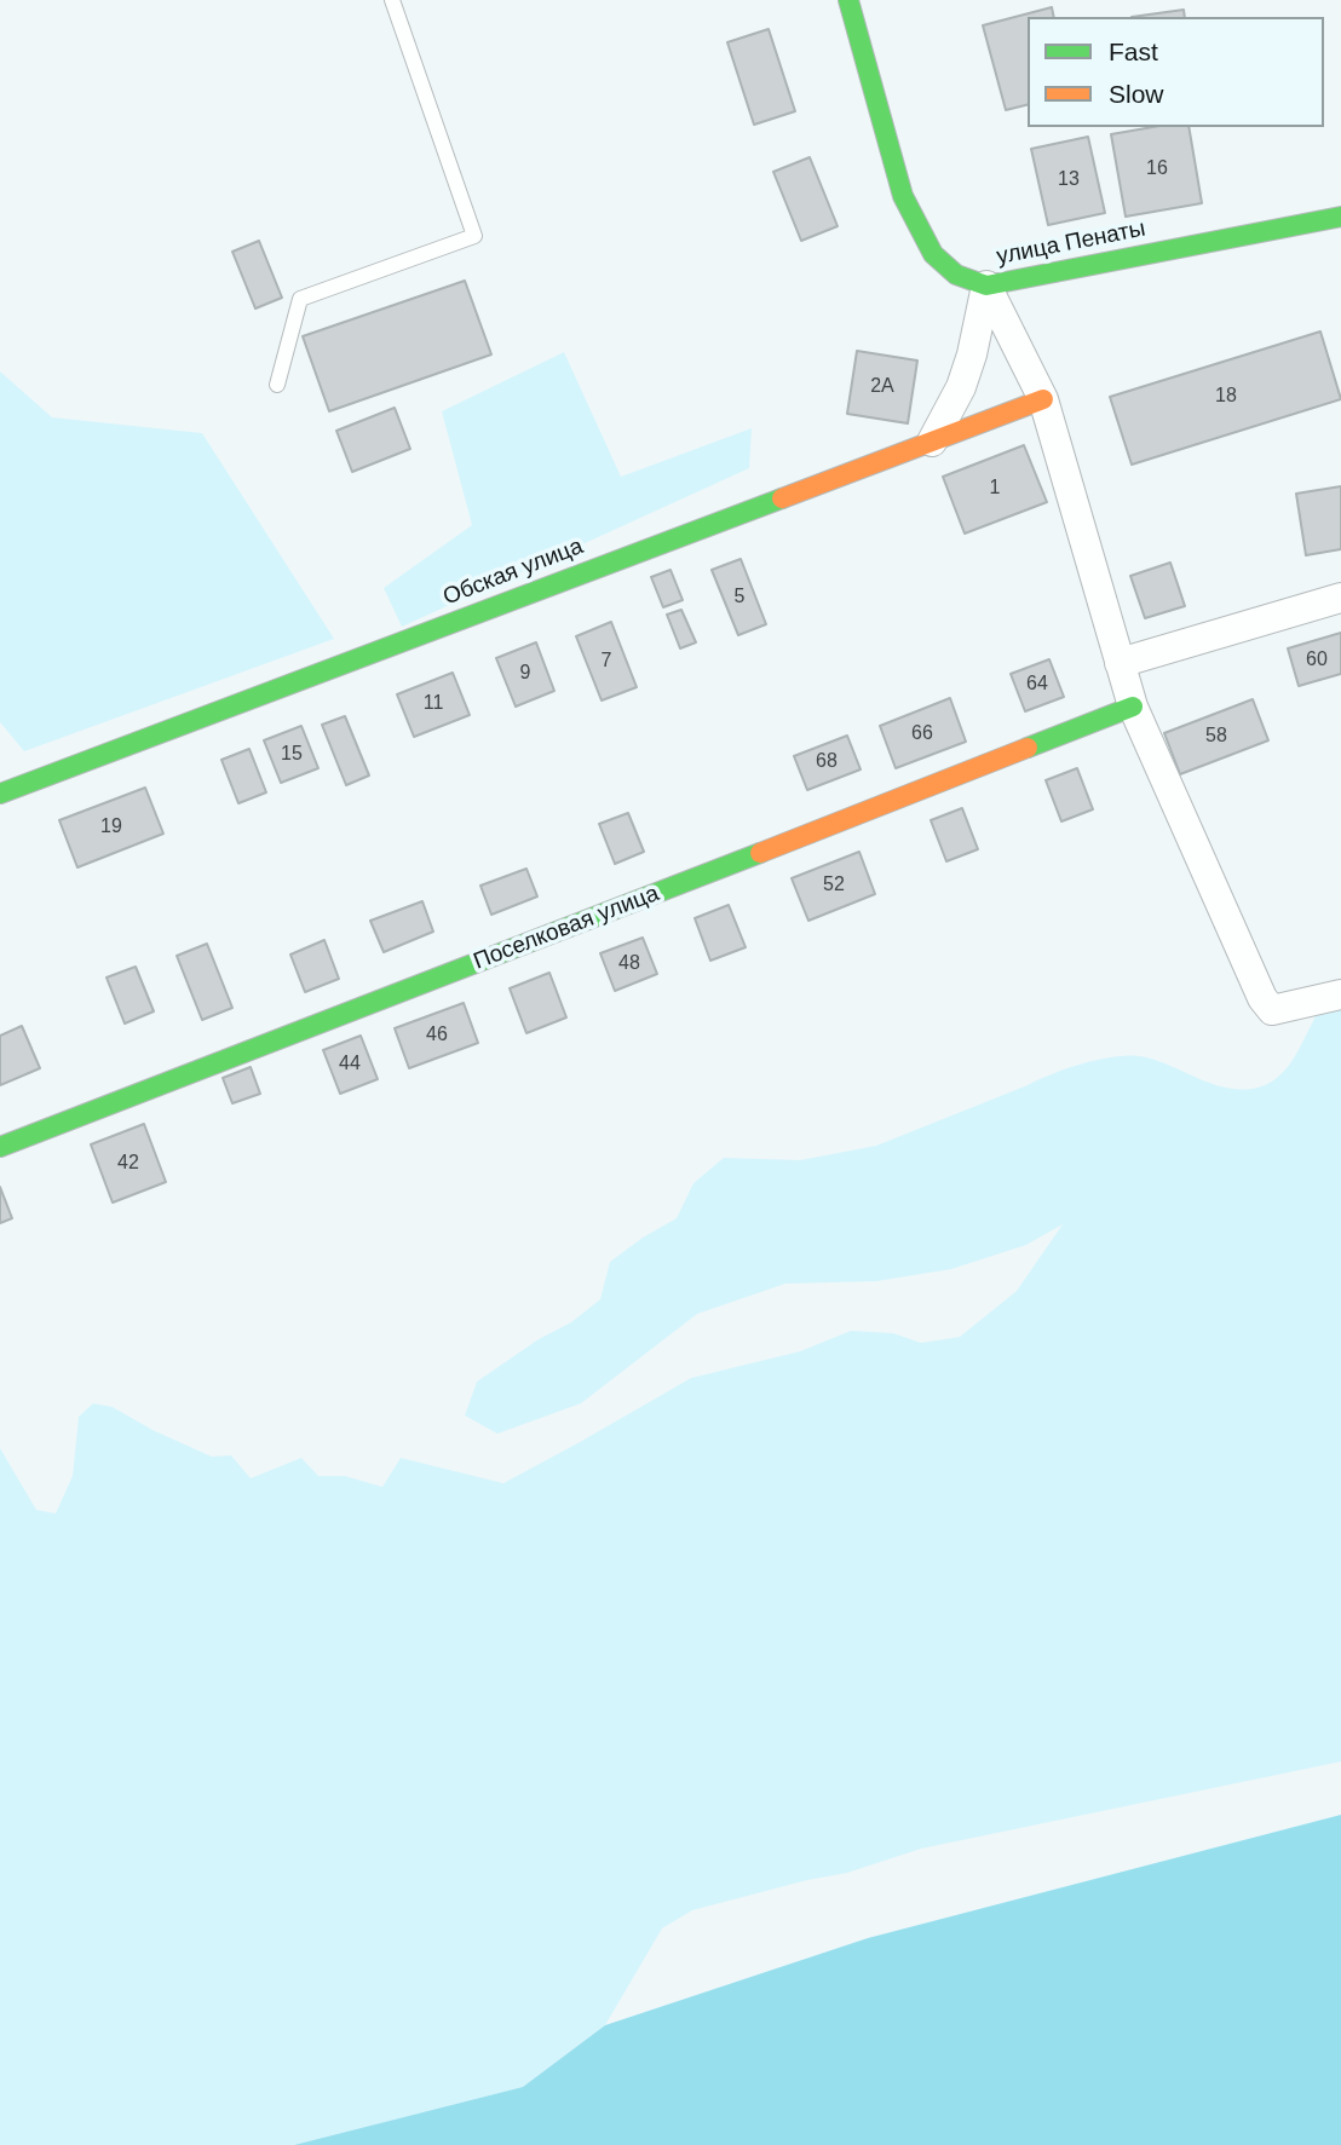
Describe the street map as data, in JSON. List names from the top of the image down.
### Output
{
  "streets": {
    "street": ["улица Пенаты", "Обская улица", "Поселковая улица"]
  },
  "house_numbers": [
    "16",
    "13",
    "2А",
    "18",
    "1",
    "5",
    "60",
    "7",
    "9",
    "64",
    "11",
    "66",
    "58",
    "15",
    "68",
    "19",
    "52",
    "48",
    "46",
    "44",
    "42"
  ],
  "legend": ["Fast", "Slow"]
}
